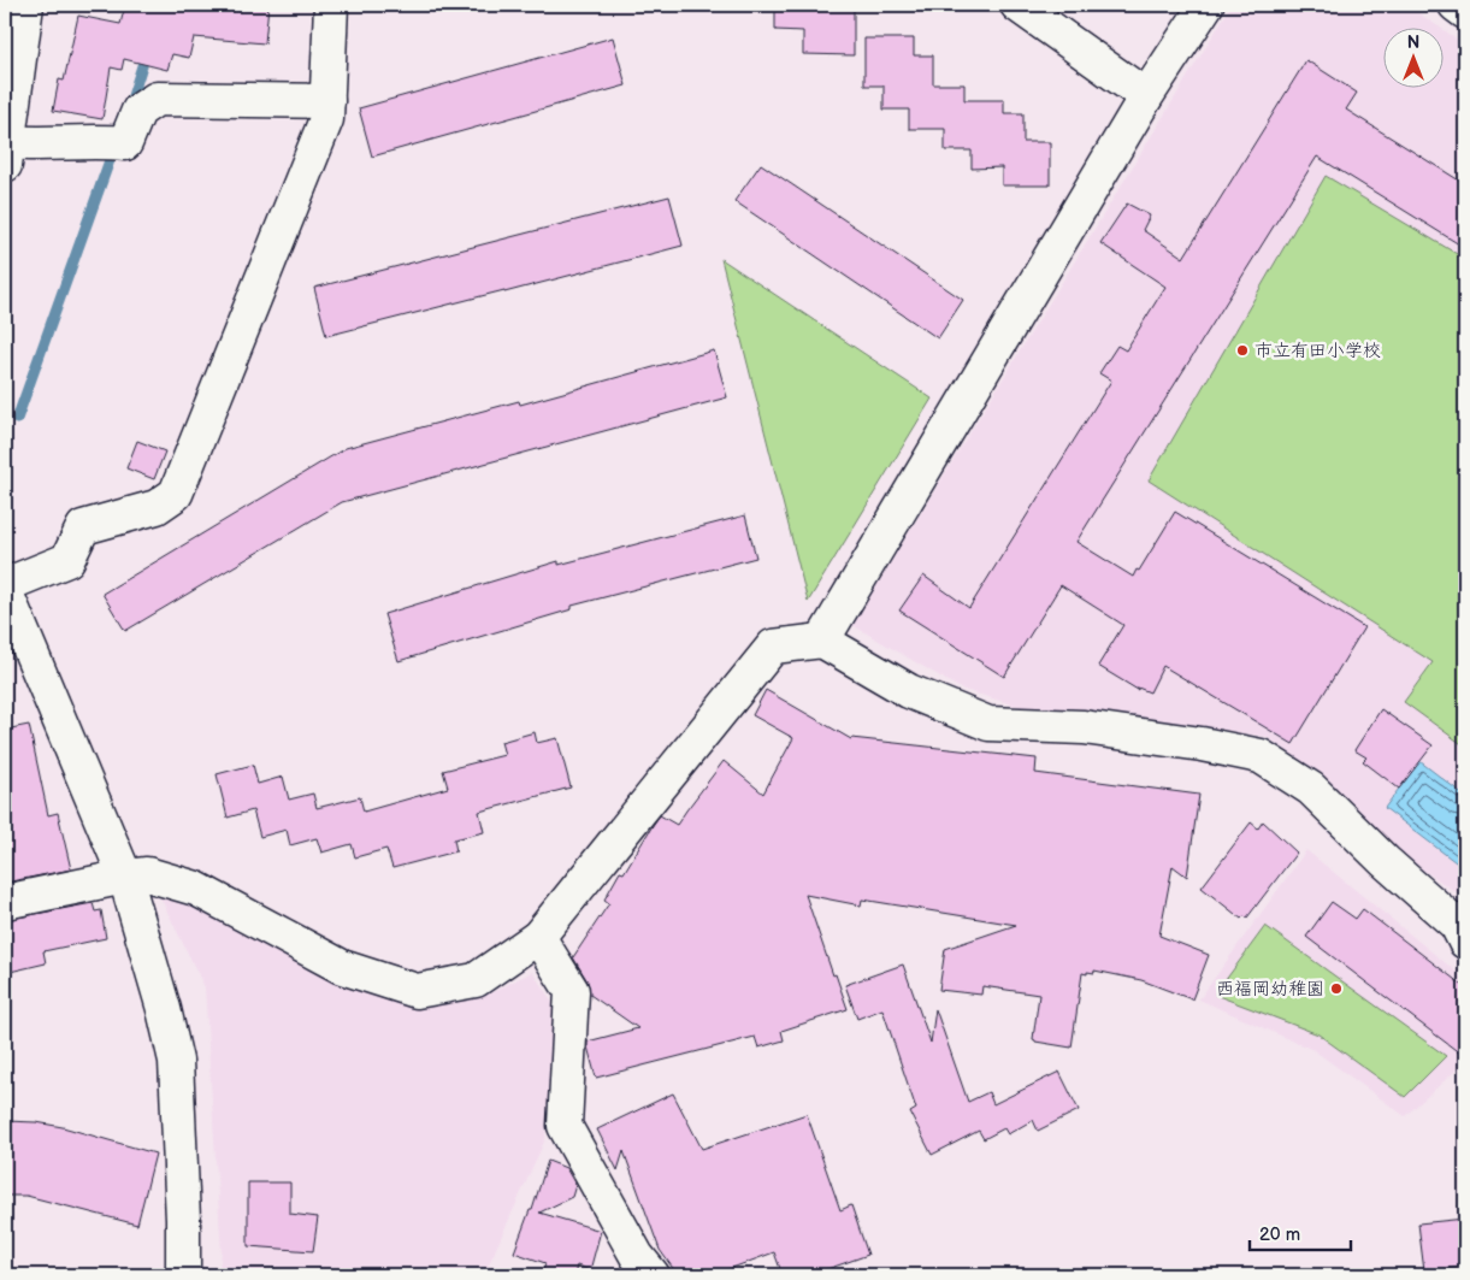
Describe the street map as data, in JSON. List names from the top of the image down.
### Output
{
  "places": ["市立有田小学校", "西福岡幼稚園"],
  "scale_bar": "20 m",
  "north": "top"
}
